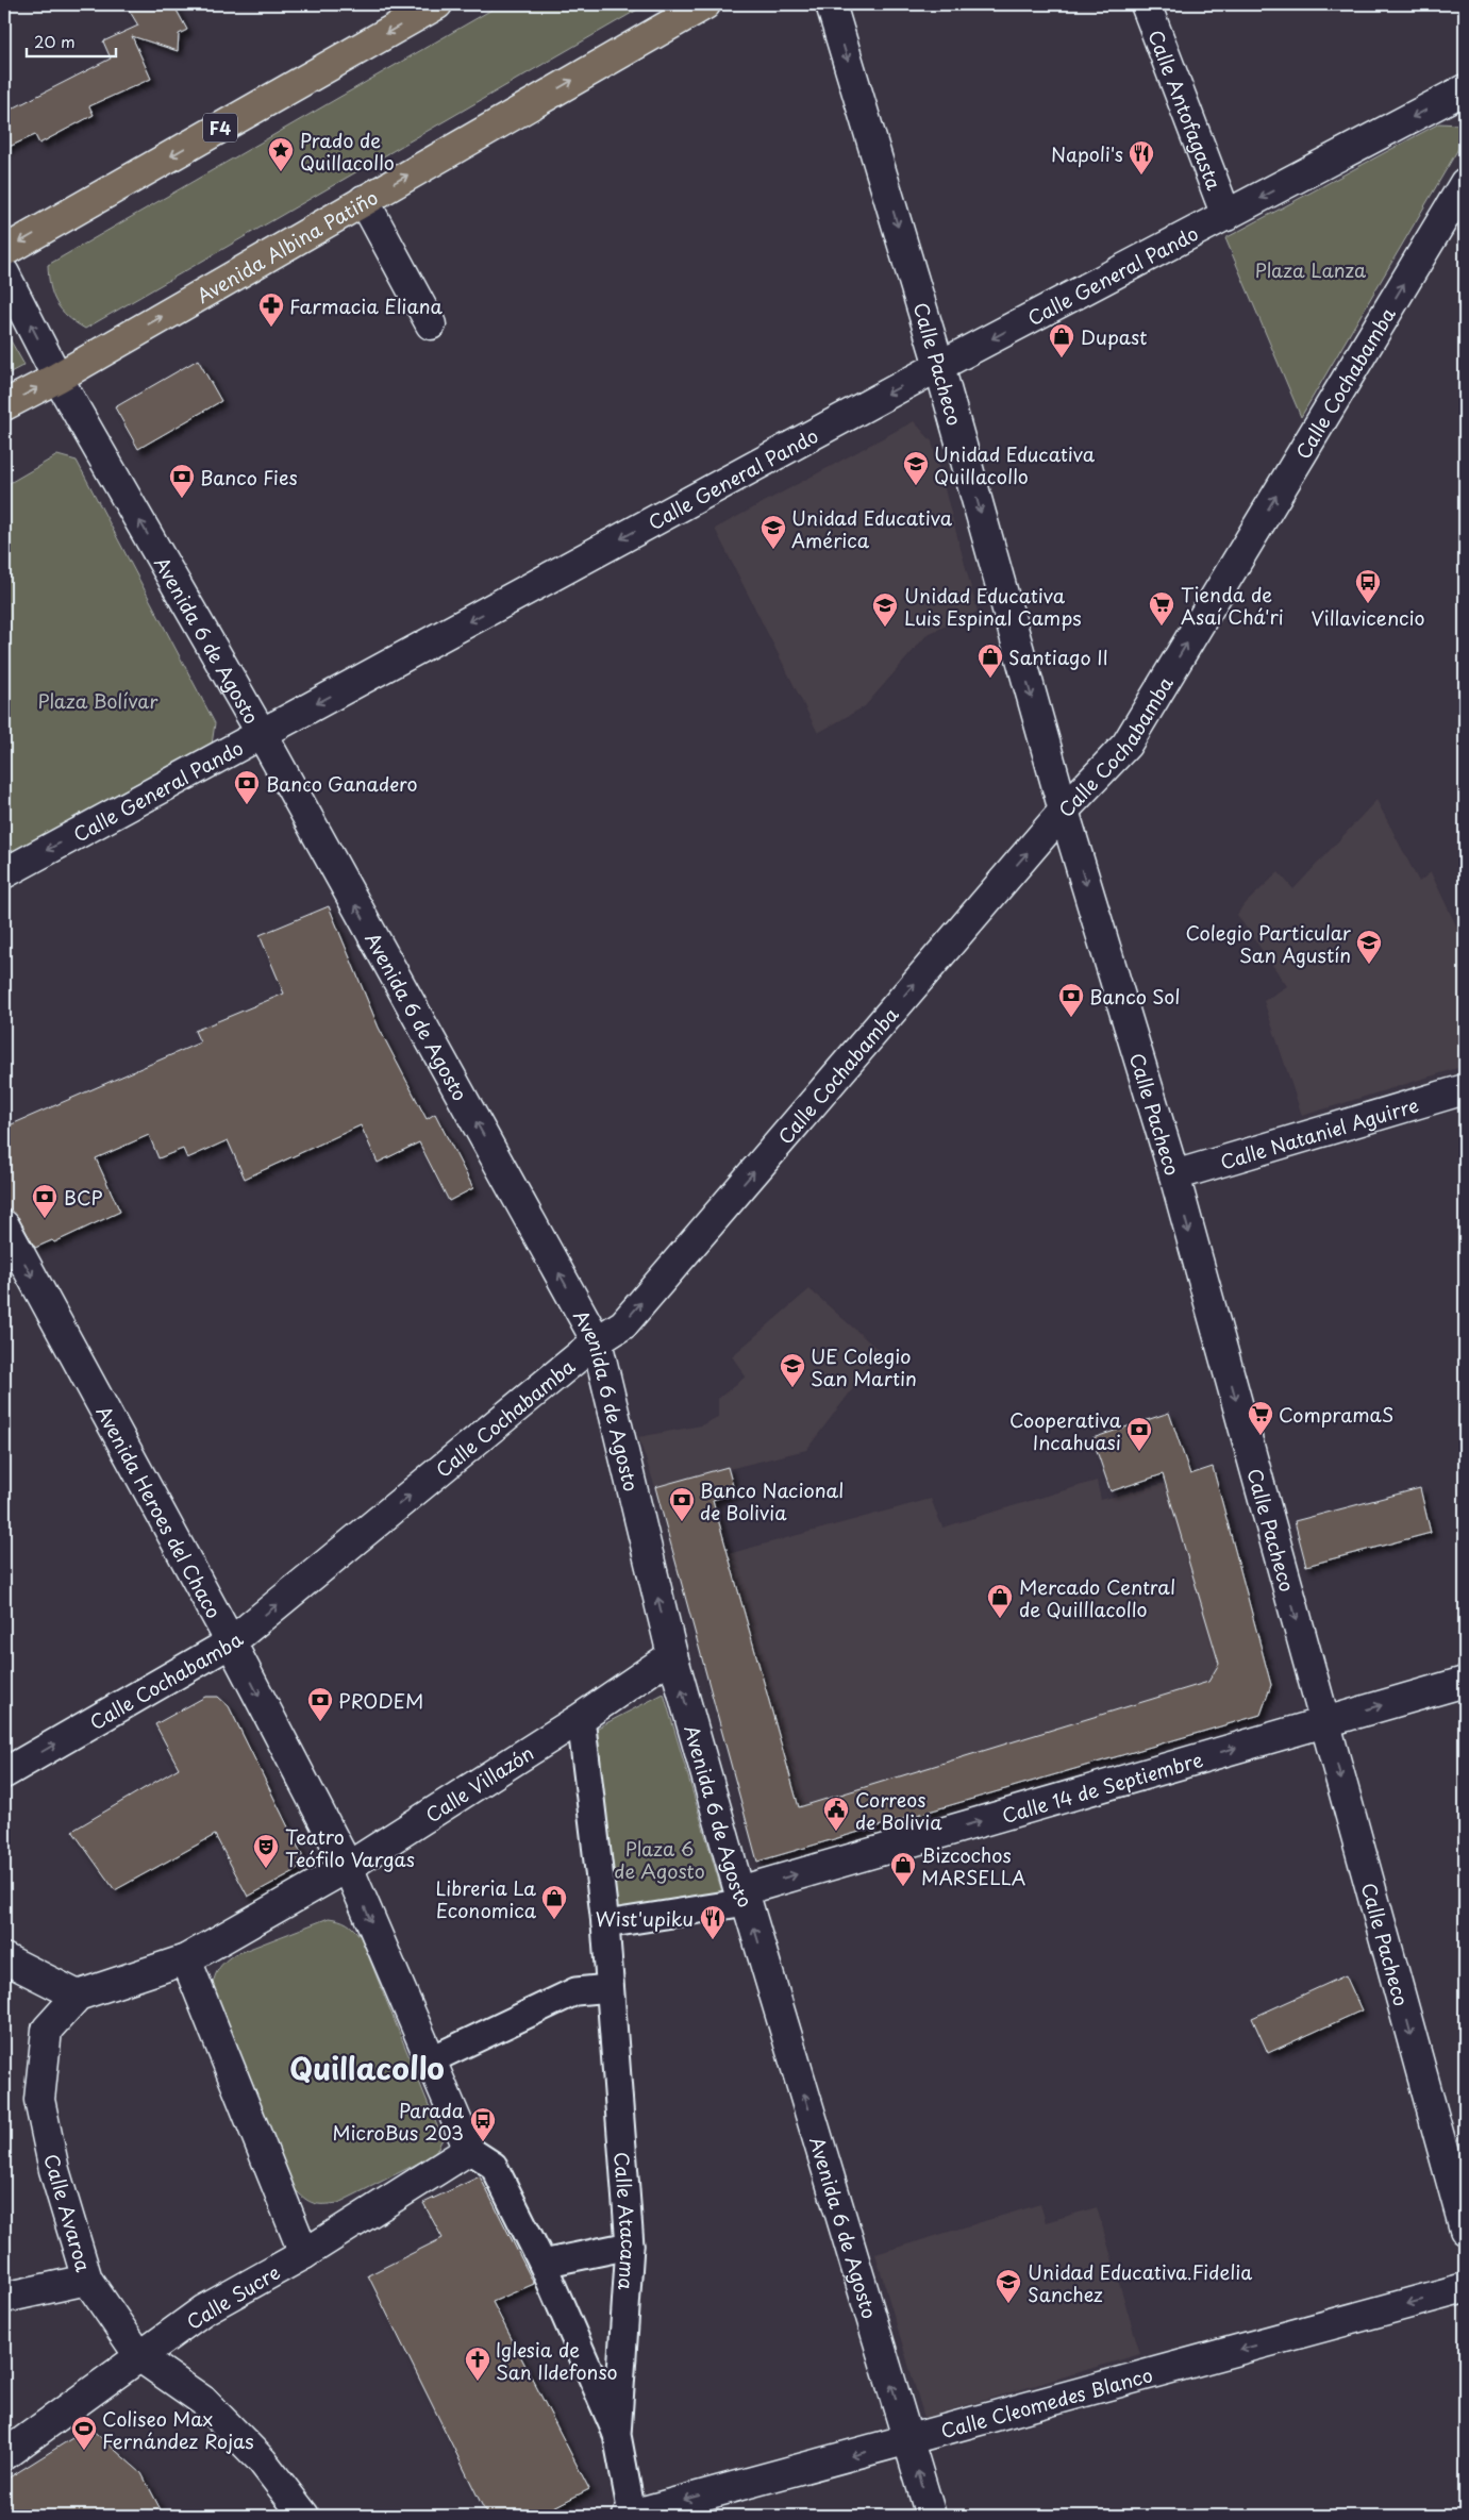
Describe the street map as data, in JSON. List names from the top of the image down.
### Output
{
  "streets": {
    "main road": [
      "Calle Antofagasta",
      "F4",
      "Avenida Albina Patiño",
      "Calle General Pando",
      "Calle Pacheco",
      "Calle Cochabamba",
      "Avenida 6 de Agosto",
      "Calle Nataniel Aguirre",
      "Avenida Heroes del Chaco",
      "Calle Villazón",
      "Calle 14 de Septiembre",
      "Calle Avaroa",
      "Calle Sucre",
      "Calle Cleomedes Blanco"
    ],
    "street": ["Calle Atacama"]
  },
  "crossings": [
    ["Calle Antofagasta", "Calle General Pando"],
    ["Avenida Albina Patiño", "Avenida 6 de Agosto"],
    ["Calle General Pando", "Calle Pacheco"],
    ["Calle General Pando", "Avenida 6 de Agosto"],
    ["Calle Pacheco", "Calle Cochabamba"],
    ["Calle Pacheco", "Calle Nataniel Aguirre"],
    ["Calle Pacheco", "Calle 14 de Septiembre"],
    ["Calle Cochabamba", "Avenida 6 de Agosto"],
    ["Calle Cochabamba", "Avenida Heroes del Chaco"],
    ["Avenida 6 de Agosto", "Calle Villazón"],
    ["Avenida 6 de Agosto", "Calle 14 de Septiembre"],
    ["Avenida 6 de Agosto", "Calle Cleomedes Blanco"],
    ["Avenida Heroes del Chaco", "Calle Villazón"],
    ["Avenida Heroes del Chaco", "Calle Sucre"],
    ["Calle Villazón", "Calle Avaroa"],
    ["Calle Villazón", "Calle Atacama"],
    ["Calle Avaroa", "Calle Sucre"],
    ["Calle Atacama", "Calle Cleomedes Blanco"]
  ],
  "one_way": [
    "Calle General Pando",
    "Calle Pacheco",
    "Calle Cochabamba",
    "Avenida 6 de Agosto",
    "Avenida Heroes del Chaco",
    "Calle 14 de Septiembre",
    "Calle Cleomedes Blanco"
  ],
  "districts": ["Quillacollo"],
  "parks": ["Plaza Lanza", "Plaza Bolívar", "Plaza 6 de Agosto"],
  "places": {
    "place": ["Prado de Quillacollo"],
    "restaurant": ["Napoli's", "Wist'upiku"],
    "pharmacy": ["Farmacia Eliana"],
    "shop": [
      "Dupast",
      "Santiago II",
      "Mercado Central de Quilllacollo",
      "Bizcochos MARSELLA",
      "Libreria La Economica"
    ],
    "school or university": [
      "Unidad Educativa Quillacollo",
      "Unidad Educativa América",
      "Unidad Educativa Luis Espinal Camps",
      "Colegio Particular San Agustín",
      "UE Colegio San Martin",
      "Unidad Educativa.Fidelia Sanchez"
    ],
    "bank": [
      "Banco Fies",
      "Banco Ganadero",
      "Banco Sol",
      "BCP",
      "Cooperativa Incahuasi",
      "Banco Nacional de Bolivia",
      "PRODEM"
    ],
    "bus stop": ["Villavicencio", "Parada MicroBus 203"],
    "supermarket": ["Tienda de Asaí Chá'ri", "CompramaS"],
    "public building": ["Correos de Bolivia"],
    "theatre": ["Teatro Teófilo Vargas"],
    "church": ["Iglesia de San Ildefonso"],
    "sports": ["Coliseo Max Fernández Rojas"]
  },
  "scale_bar": "20 m"
}
